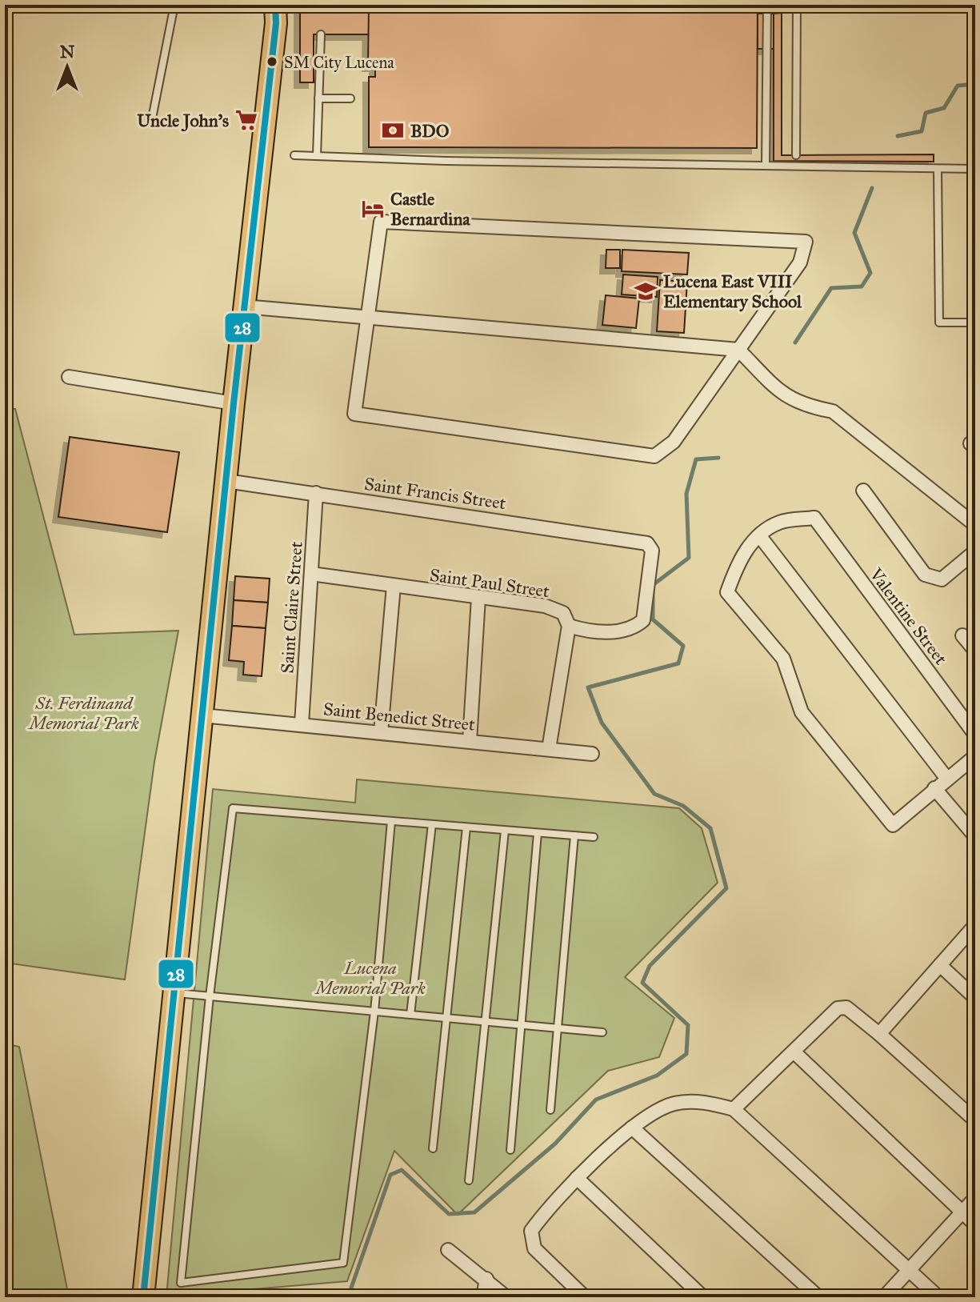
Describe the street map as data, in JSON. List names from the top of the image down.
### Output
{
  "streets": {
    "street": [
      "Saint Francis Street",
      "Saint Paul Street",
      "Saint Claire Street",
      "Valentine Street",
      "Saint Benedict Street"
    ]
  },
  "crossings": [
    ["Saint Francis Street", "Saint Paul Street"],
    ["Saint Francis Street", "Saint Claire Street"],
    ["Saint Paul Street", "Saint Claire Street"],
    ["Saint Claire Street", "Saint Benedict Street"]
  ],
  "parks": ["St. Ferdinand Memorial Park", "Lucena Memorial Park"],
  "places": {
    "other": ["SM City Lucena"],
    "supermarket": ["Uncle John's"],
    "bank": ["BDO"],
    "hotel": ["Castle Bernardina"],
    "school or university": ["Lucena East VIII Elementary School"]
  },
  "lines": ["transit line 28"],
  "north": "top"
}
